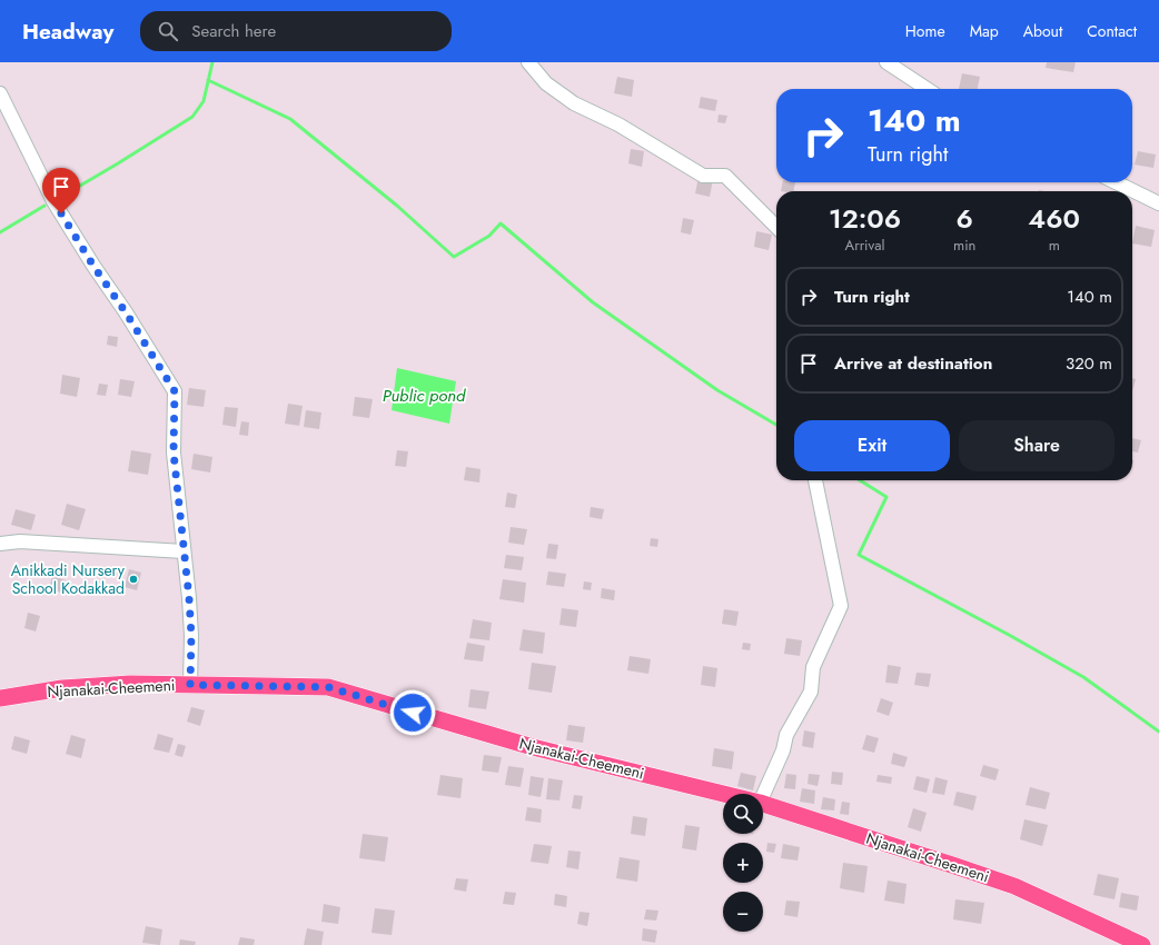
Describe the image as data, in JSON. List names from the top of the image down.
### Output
{
  "streets": {
    "main road": ["Njanakai-Cheemeni"]
  },
  "water": ["Public pond"],
  "places": ["Anikkadi Nursery School Kodakkad"],
  "page": {
    "header": "Headway",
    "search": "Search here",
    "nav": [
      "Home",
      "Map",
      "About",
      "Contact"
    ],
    "turn": ["140 m", "Turn right"],
    "eta": [
      "12:06",
      "Arrival",
      "6",
      "min",
      "460",
      "m"
    ],
    "list": [
      {
        "name": "Turn right",
        "value": "140 m"
      },
      {
        "name": "Arrive at destination",
        "value": "320 m"
      }
    ],
    "buttons": ["Exit", "Share"],
    "map_buttons": ["+", "−"]
  }
}
